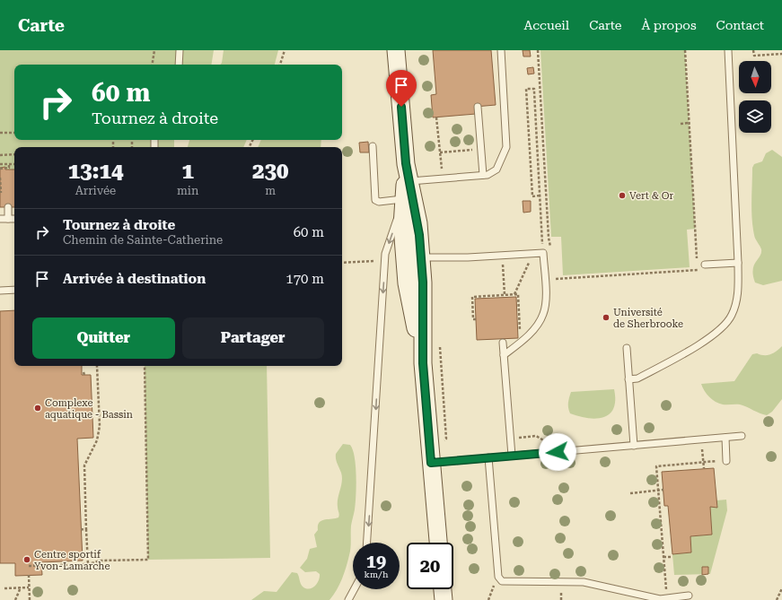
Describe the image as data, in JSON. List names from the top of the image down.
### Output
{
  "places": [
    "Vert & Or",
    "Université de Sherbrooke",
    "Complexe aquatique - Bassin",
    "Centre sportif Yvon-Lamarche"
  ],
  "north": "bottom",
  "page": {
    "header": "Carte",
    "nav": [
      "Accueil",
      "Carte",
      "À propos",
      "Contact"
    ],
    "turn": ["60 m", "Tournez à droite"],
    "eta": [
      "13:14",
      "Arrivée",
      "1",
      "min",
      "230",
      "m"
    ],
    "list": [
      {
        "name": "Tournez à droite",
        "note": "Chemin de Sainte-Catherine",
        "value": "60 m"
      },
      {
        "name": "Arrivée à destination",
        "value": "170 m"
      }
    ],
    "buttons": ["Quitter", "Partager"],
    "speed": "19 km/h",
    "limit": "20"
  }
}
